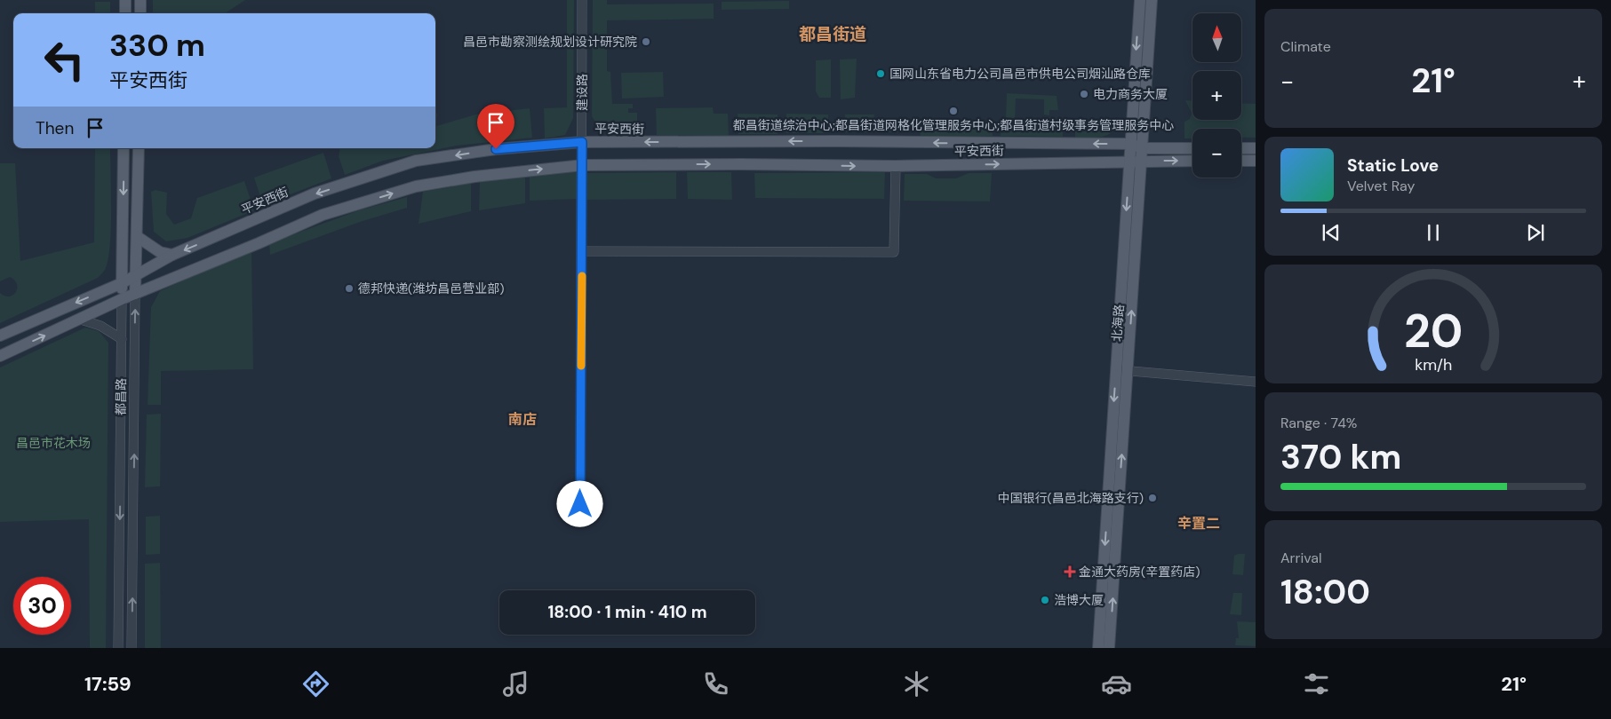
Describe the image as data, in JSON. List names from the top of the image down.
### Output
{
  "streets": {
    "main road": ["平安西街", "北海路", "都昌路"],
    "street": ["建设路"]
  },
  "crossings": [
    ["建设路", "平安西街"],
    ["平安西街", "北海路"],
    ["平安西街", "都昌路"]
  ],
  "districts": ["都昌街道", "南店", "辛置二"],
  "parks": ["昌邑市花木场"],
  "places": {
    "other": [
      "昌邑市勘察测绘规划设计研究院",
      "国网山东省电力公司昌邑市供电公司烟汕路仓库",
      "电力商务大厦",
      "都昌街道综治中心;都昌街道网格化管理服务中心;都昌街道村级事务管理服务中心",
      "德邦快递(潍坊昌邑营业部)",
      "中国银行(昌邑北海路支行)",
      "浩博大厦"
    ],
    "health": ["金通大药房(辛置药店)"]
  },
  "north": "top",
  "page": {
    "tile": [
      "Climate",
      ["Range · 74%", "370 km"],
      ["Arrival", "18:00"]
    ],
    "map_buttons": ["+", "−"],
    "turn": ["330 m", "平安西街"],
    "heat": ["−", "21°", "+"],
    "then": "Then",
    "song": ["Static Love", "Velvet Ray"],
    "limit": "30",
    "trip": "18:00 · 1 min · 410 m",
    "tabs": ["17:59", "21°"],
    "gauge": ["20", "km/h"]
  }
}
